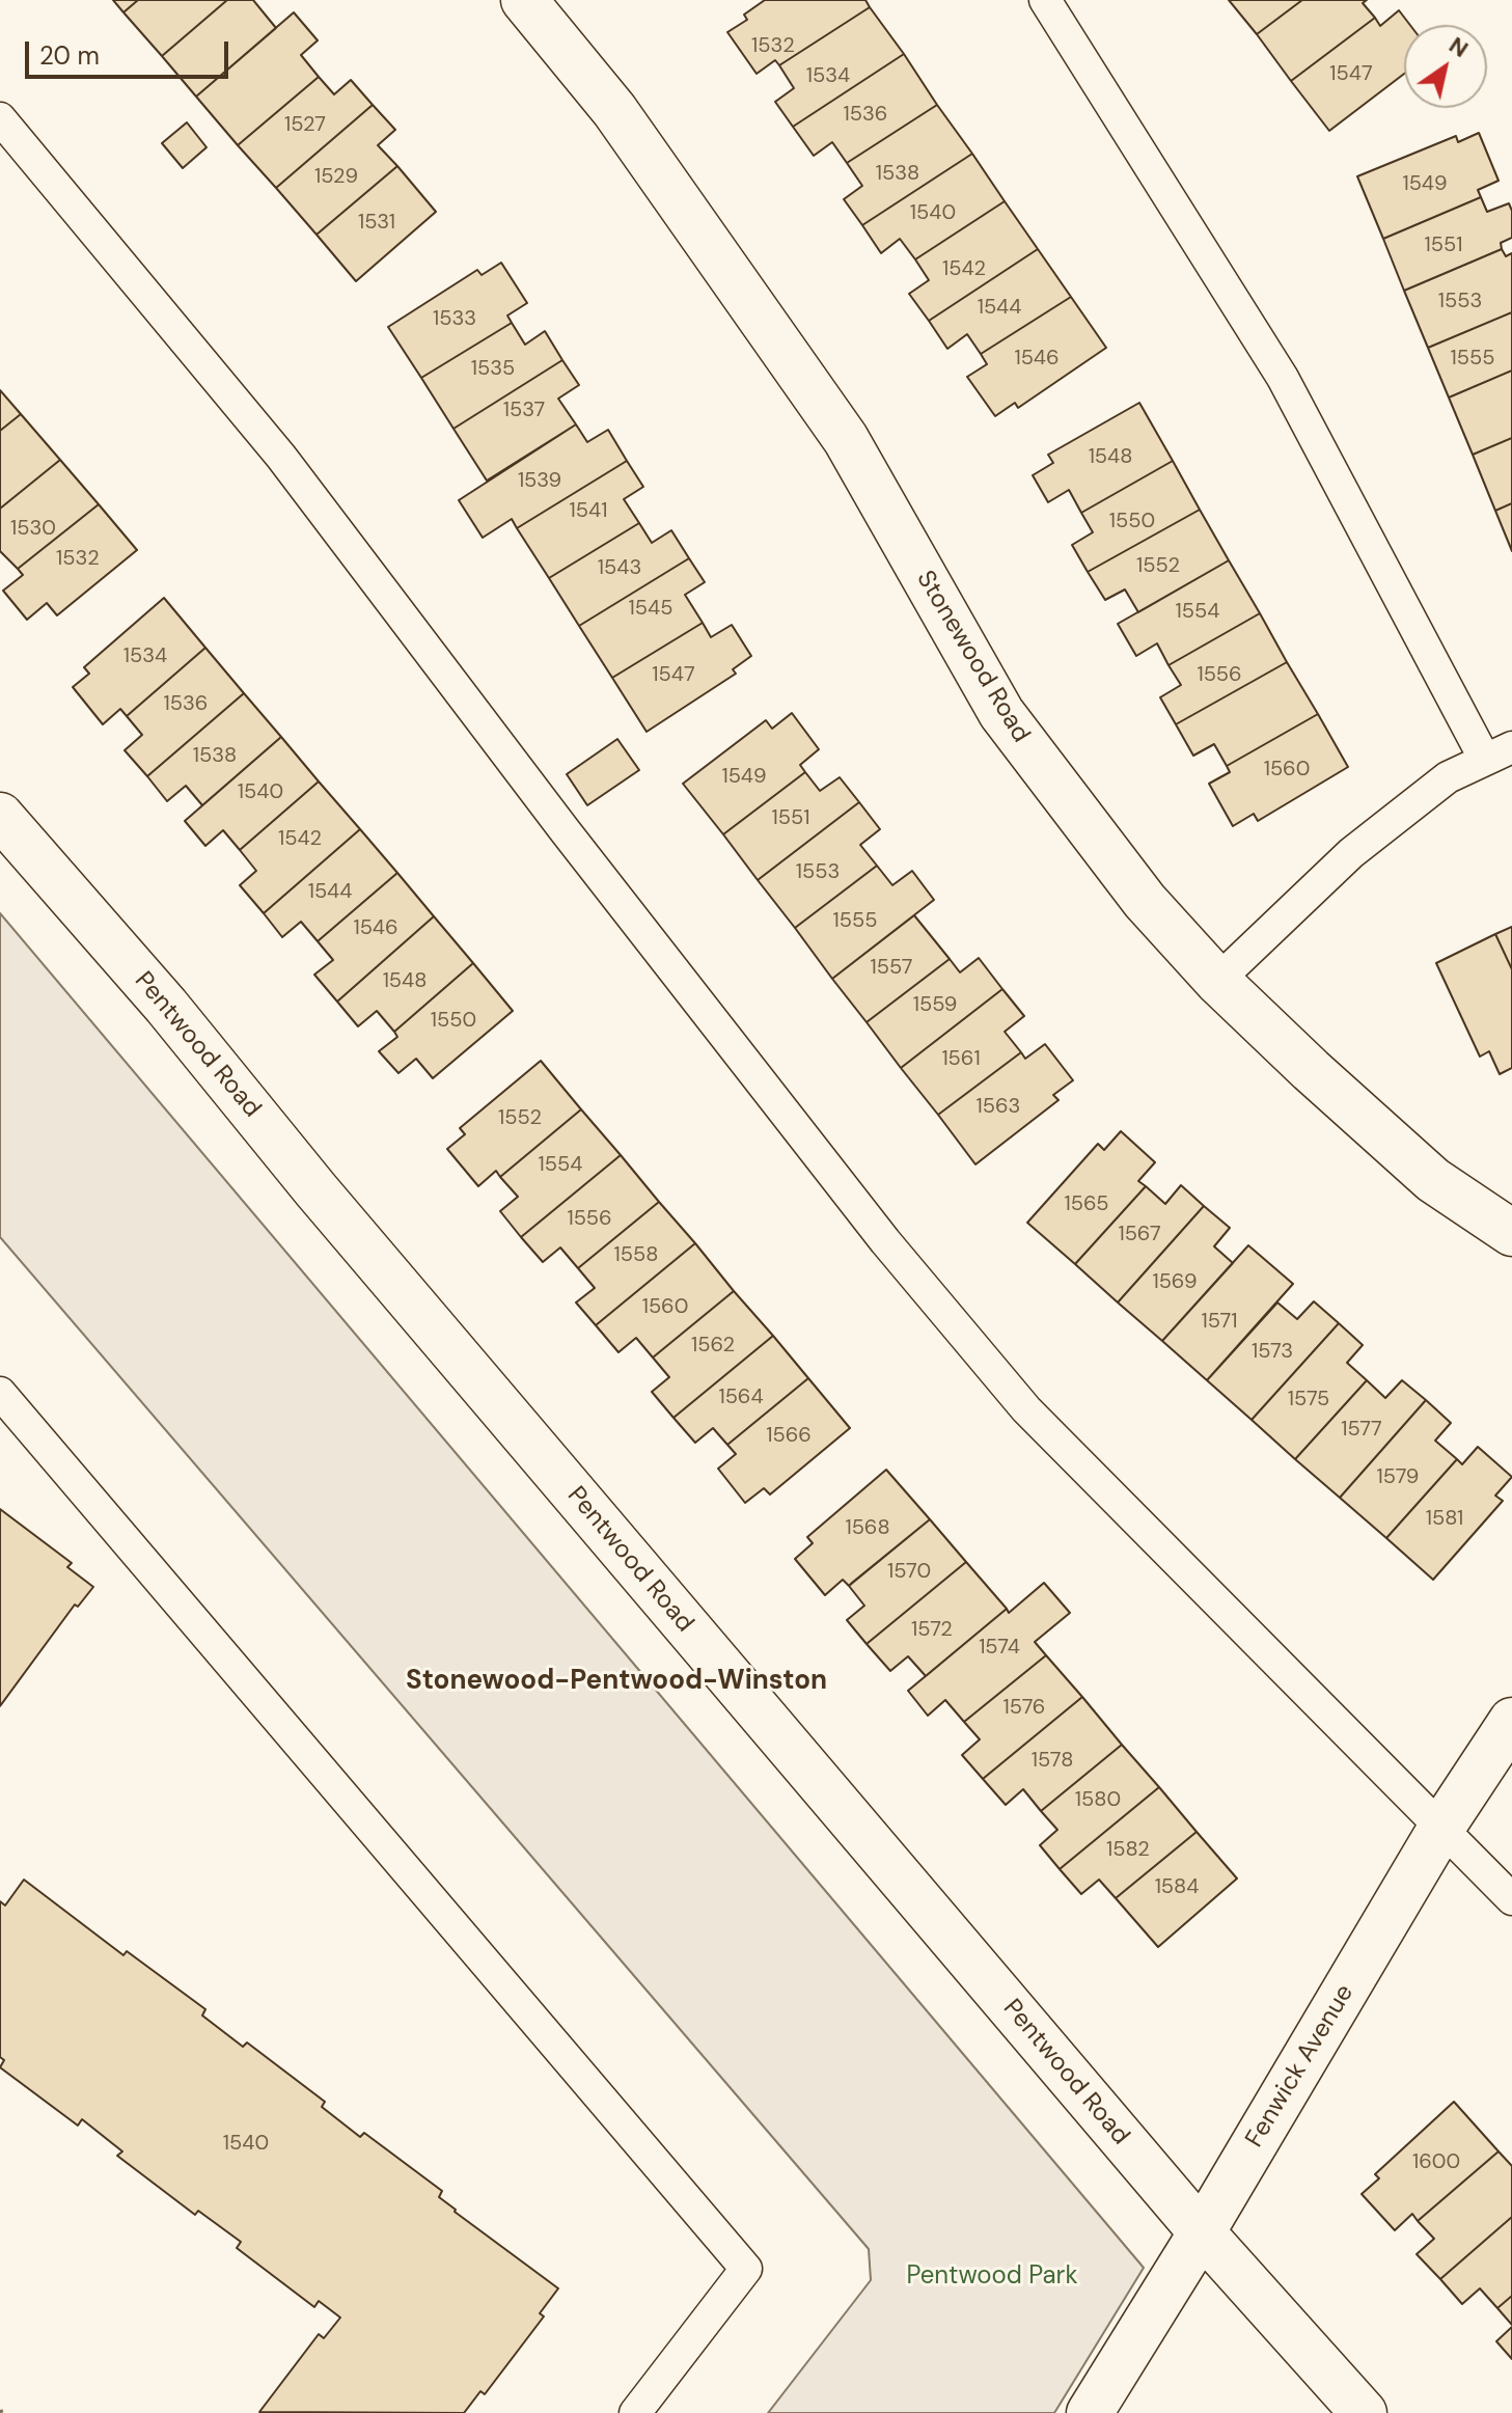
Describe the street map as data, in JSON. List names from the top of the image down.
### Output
{
  "streets": {
    "street": ["Stonewood Road", "Pentwood Road", "Fenwick Avenue"]
  },
  "crossings": [
    ["Pentwood Road", "Fenwick Avenue"]
  ],
  "districts": ["Stonewood-Pentwood-Winston"],
  "parks": ["Pentwood Park"],
  "house_numbers": [
    "1532",
    "1547",
    "1534",
    "1536",
    "1527",
    "1538",
    "1529",
    "1549",
    "1540",
    "1531",
    "1551",
    "1542",
    "1553",
    "1544",
    "1533",
    "1546",
    "1555",
    "1535",
    "1537",
    "1548",
    "1539",
    "1541",
    "1550",
    "1530",
    "1532",
    "1552",
    "1543",
    "1545",
    "1554",
    "1534",
    "1547",
    "1556",
    "1536",
    "1538",
    "1560",
    "1549",
    "1540",
    "1551",
    "1542",
    "1553",
    "1544",
    "1555",
    "1546",
    "1557",
    "1548",
    "1559",
    "1550",
    "1561",
    "1563",
    "1552",
    "1554",
    "1565",
    "1556",
    "1567",
    "1558",
    "1569",
    "1560",
    "1571",
    "1562",
    "1573",
    "1564",
    "1575",
    "1577",
    "1566",
    "1579",
    "1581",
    "1568",
    "1570",
    "1572",
    "1574",
    "1576",
    "1578",
    "1580",
    "1582",
    "1584",
    "1540",
    "1600"
  ],
  "scale_bar": "20 m",
  "north": "top right"
}
